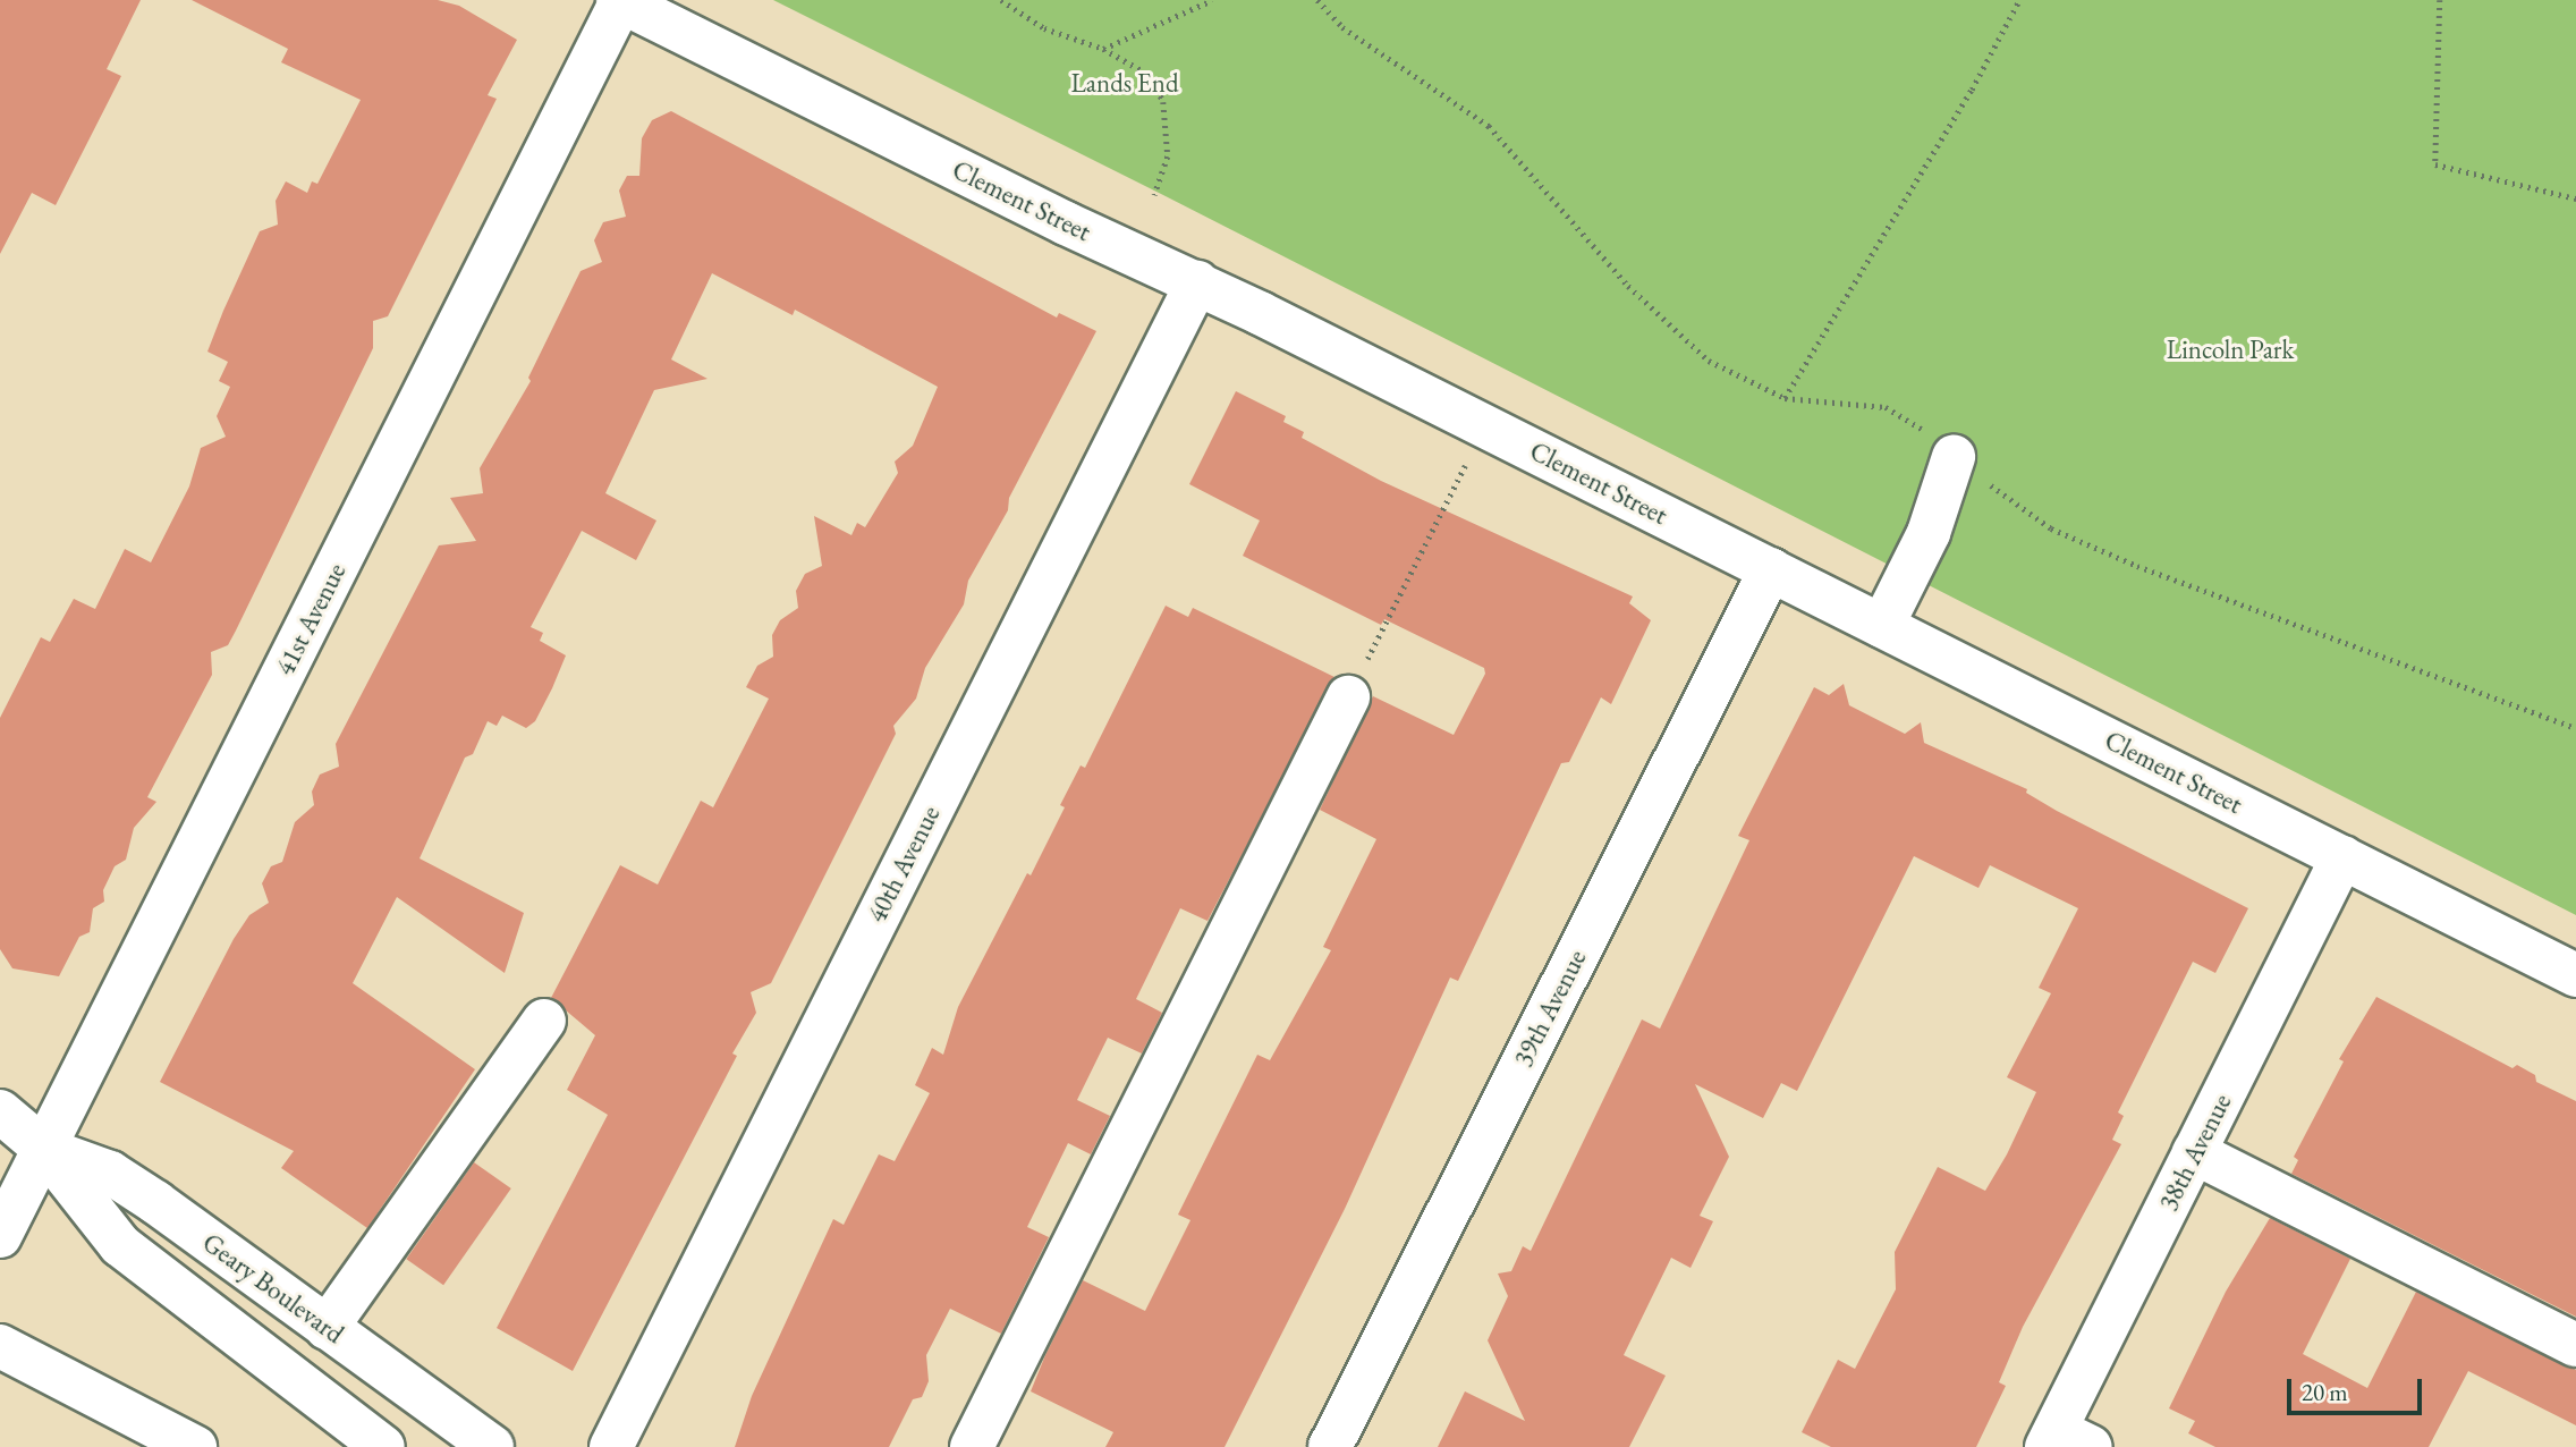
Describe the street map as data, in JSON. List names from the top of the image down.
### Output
{
  "streets": {
    "street": [
      "Clement Street",
      "41st Avenue",
      "40th Avenue",
      "39th Avenue",
      "38th Avenue",
      "Geary Boulevard"
    ]
  },
  "crossings": [
    ["Clement Street", "41st Avenue"],
    ["Clement Street", "40th Avenue"],
    ["Clement Street", "39th Avenue"],
    ["Clement Street", "38th Avenue"],
    ["41st Avenue", "Geary Boulevard"]
  ],
  "parks": ["Lands End", "Lincoln Park"],
  "scale_bar": "20 m"
}
